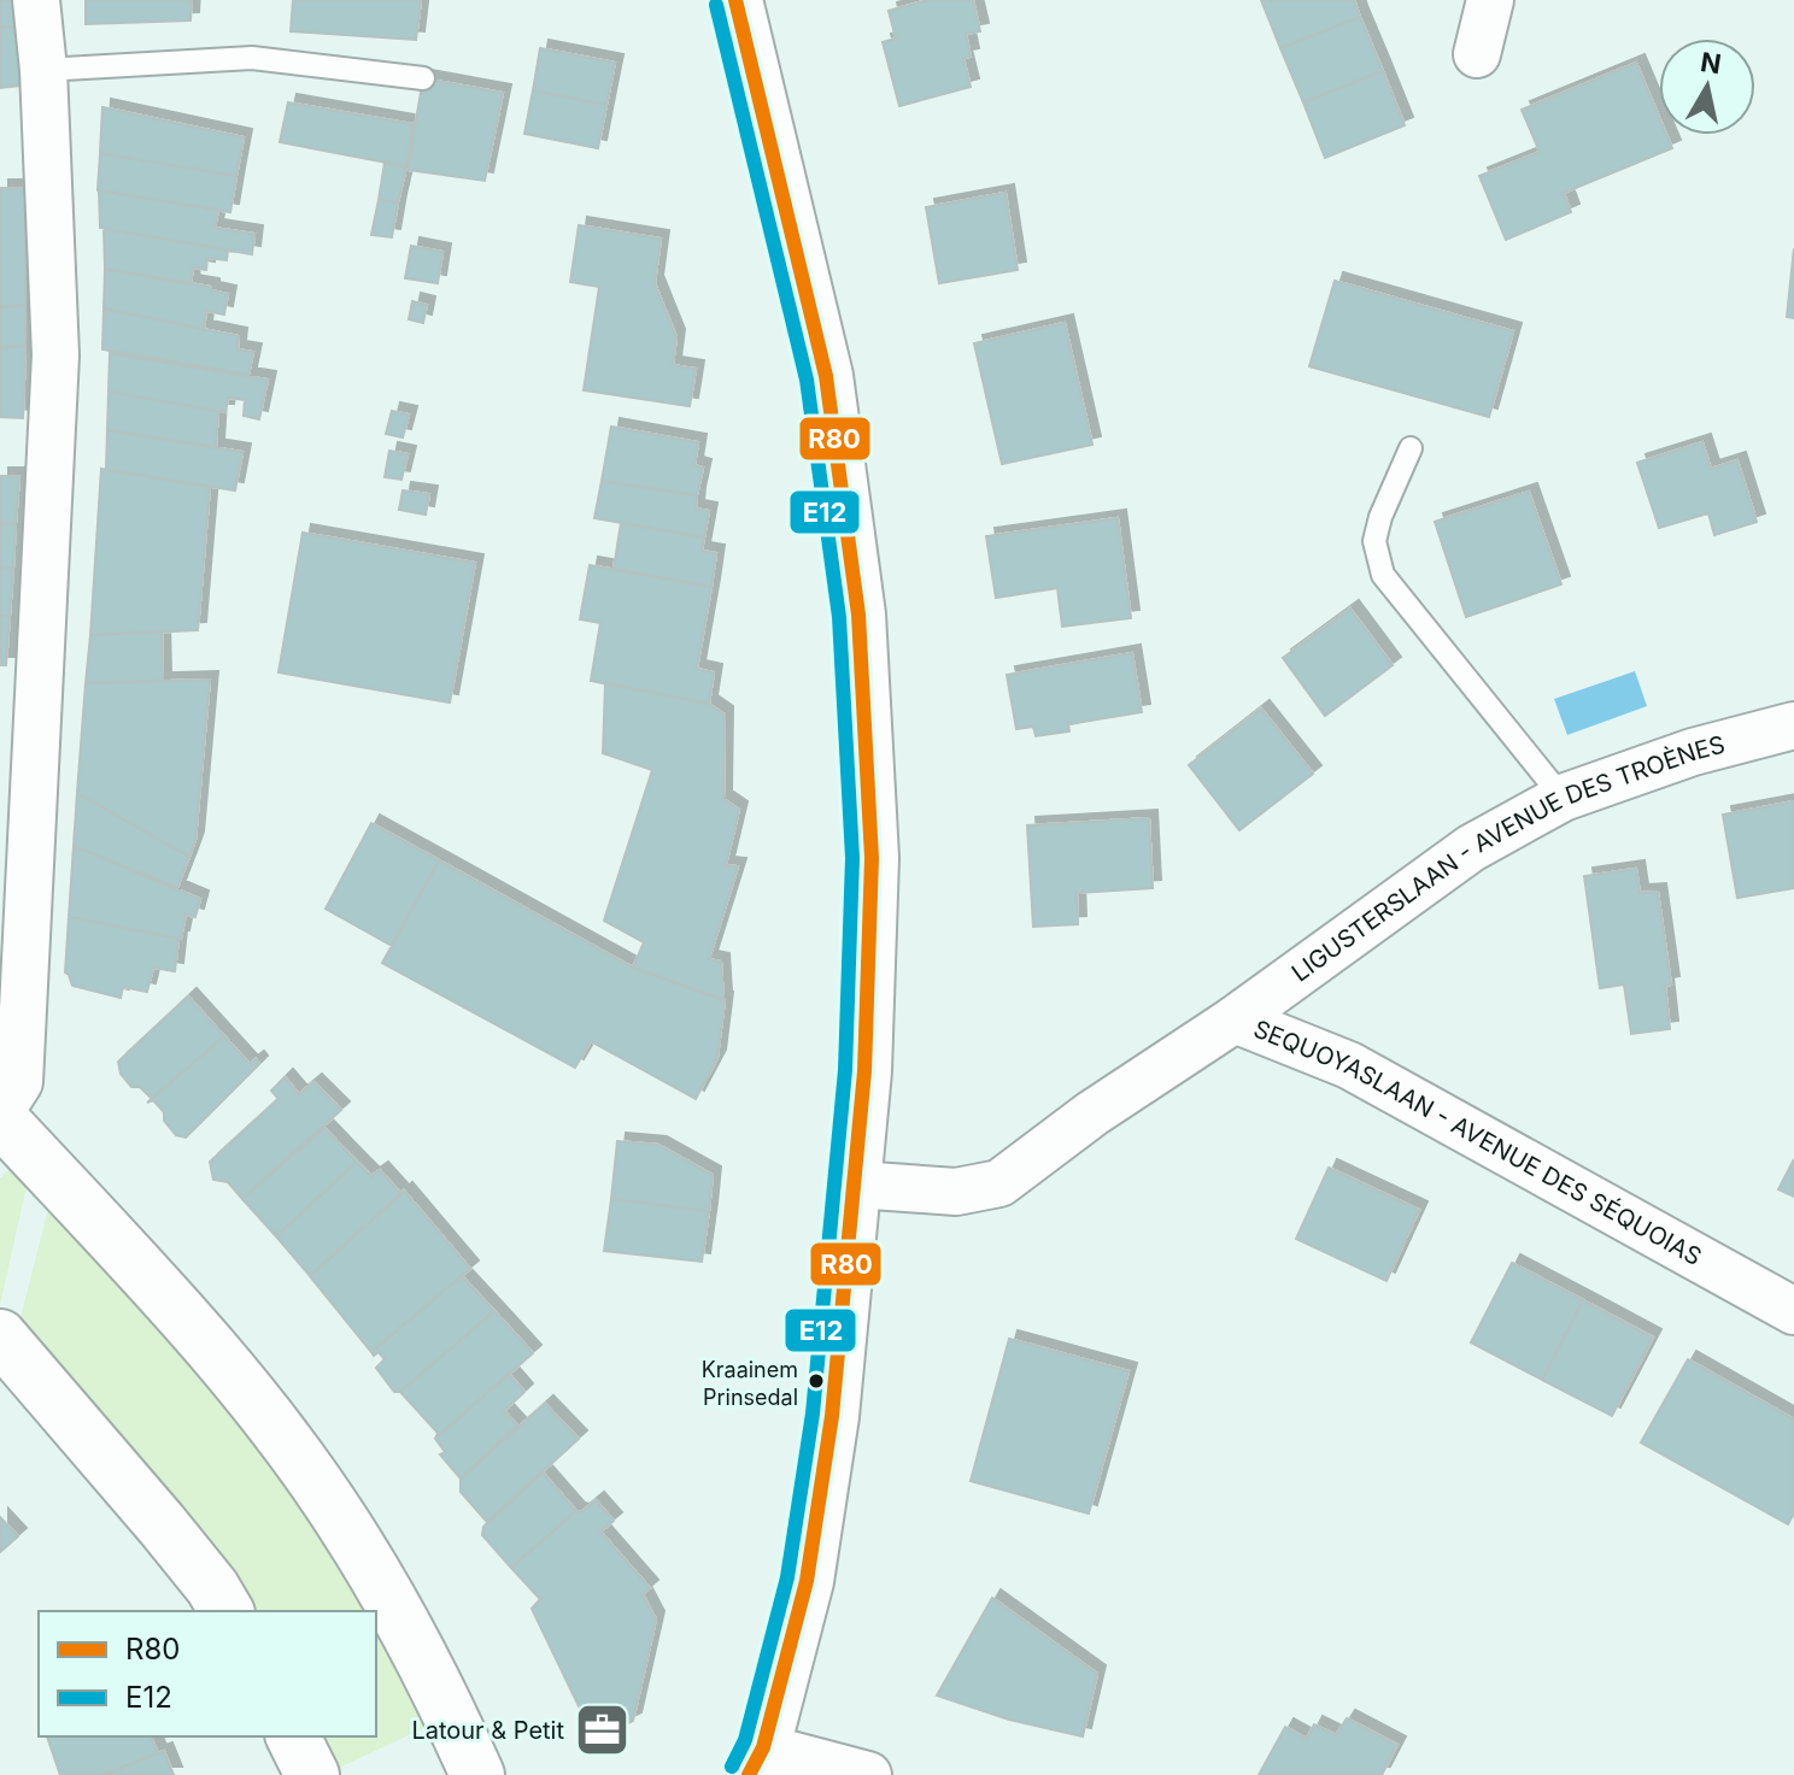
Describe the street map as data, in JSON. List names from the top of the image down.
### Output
{
  "streets": {
    "street": ["LIGUSTERSLAAN - AVENUE DES TROÈNES", "SEQUOYASLAAN - AVENUE DES SÉQUOIAS"]
  },
  "crossings": [
    ["LIGUSTERSLAAN - AVENUE DES TROÈNES", "SEQUOYASLAAN - AVENUE DES SÉQUOIAS"]
  ],
  "places": {
    "other": ["Kraainem Prinsedal"],
    "office": ["Latour & Petit"]
  },
  "lines": ["transit line R80", "transit line E12"],
  "legend": ["R80", "E12"],
  "north": "top"
}
